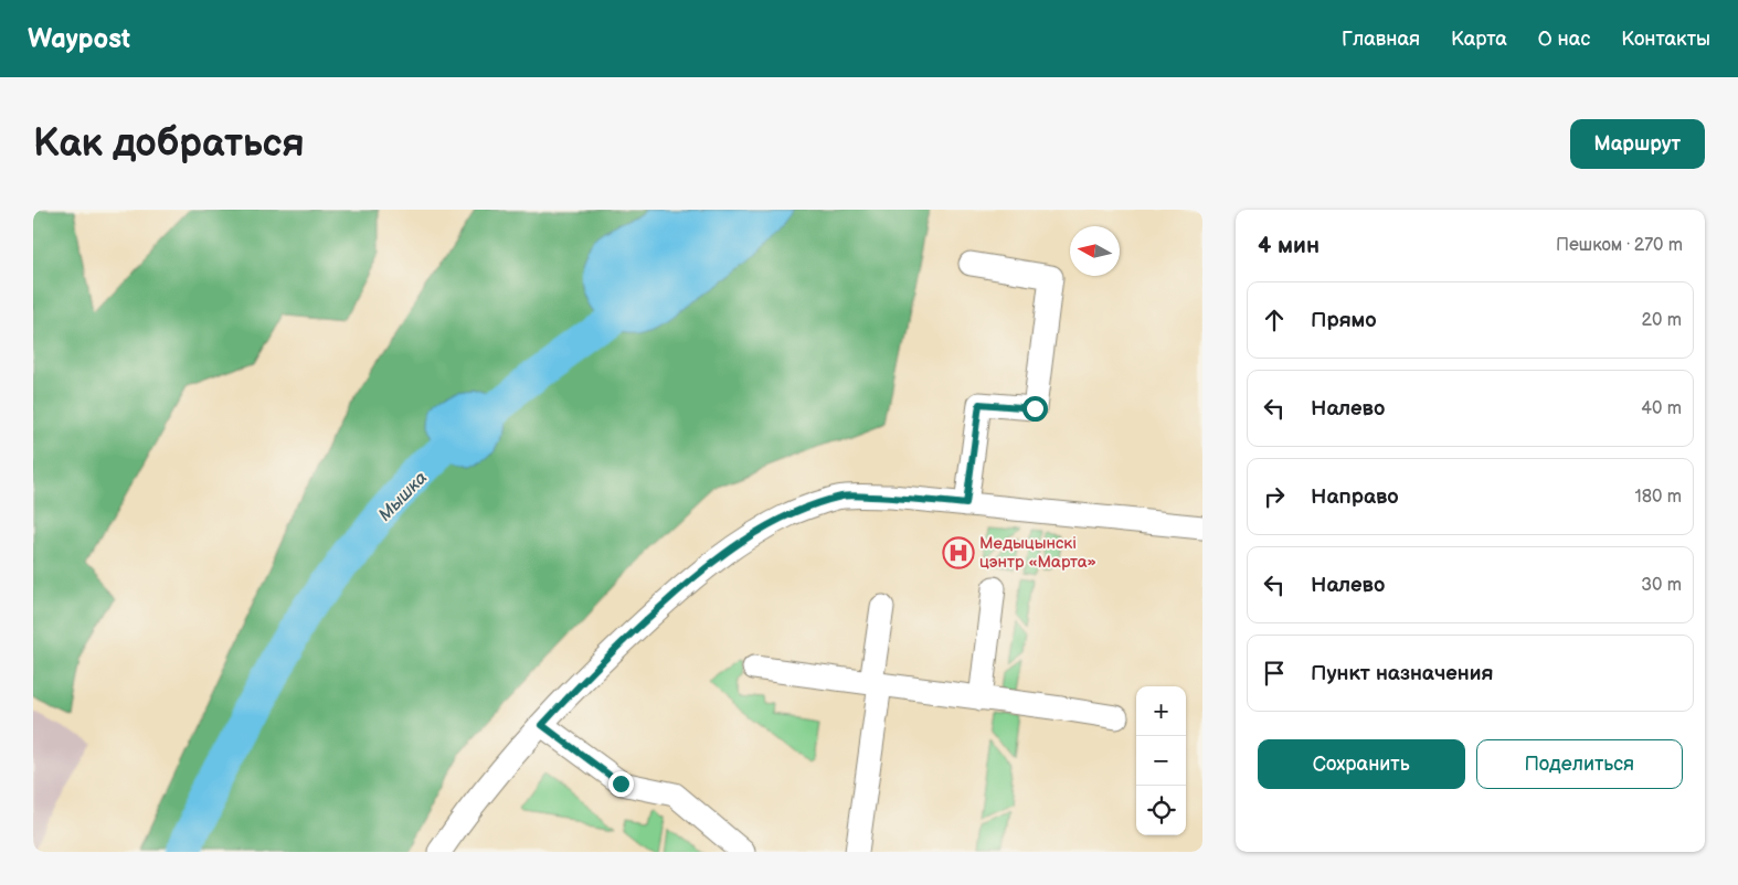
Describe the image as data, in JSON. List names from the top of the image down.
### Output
{
  "water": ["Мышка"],
  "places": {
    "hospital": ["Медыцынскі цэнтр «Марта»"]
  },
  "north": "left",
  "page": {
    "header": "Waypost",
    "nav": [
      "Главная",
      "Карта",
      "О нас",
      "Контакты"
    ],
    "buttons": [
      "Маршрут",
      ["Сохранить", "Поделиться"]
    ],
    "title": "Как добраться",
    "heading": ["4 мин", "Пешком · 270 m"],
    "list": [
      ["Прямо", "20 m"],
      ["Налево", "40 m"],
      ["Направо", "180 m"],
      ["Налево", "30 m"],
      "Пункт назначения"
    ],
    "map_buttons": ["+", "−"]
  }
}
